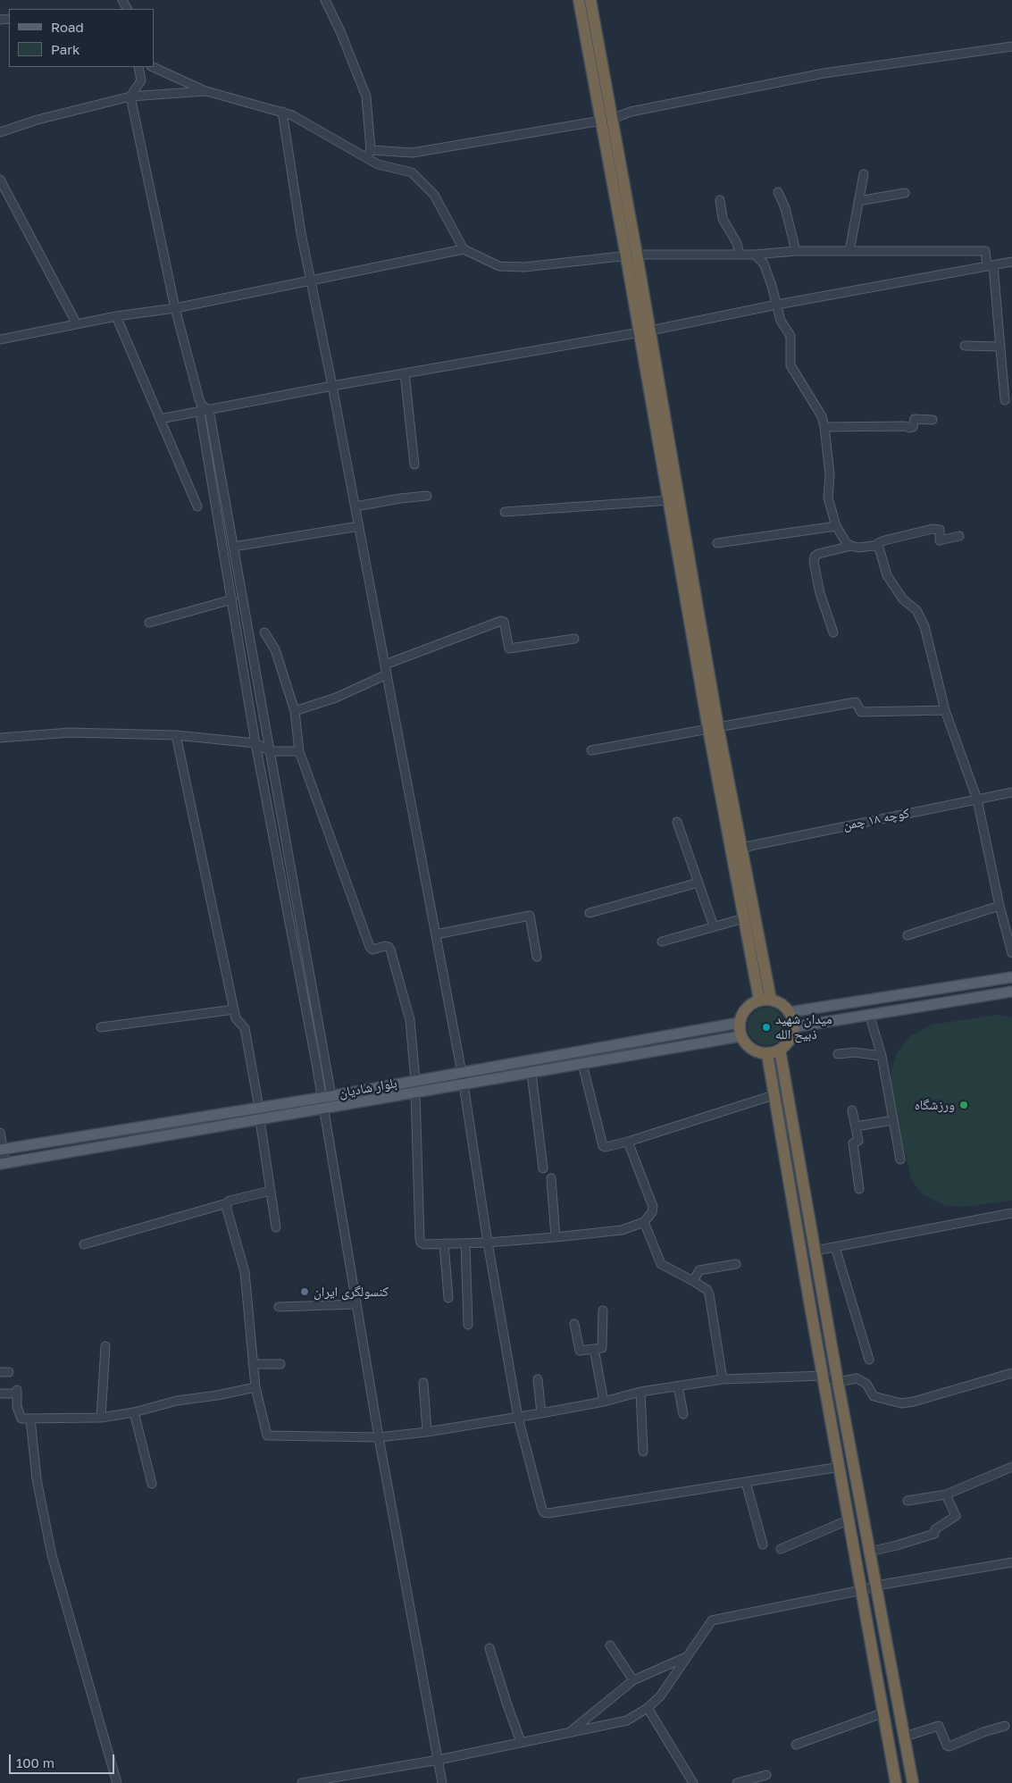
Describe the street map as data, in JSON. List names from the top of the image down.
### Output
{
  "streets": {
    "main road": ["بلوار شادیان"],
    "street": ["كوچه ١٨ چمن"]
  },
  "places": ["میدان شهید ذبیح الله", "ورزشگاه", "کنسولگری ایران"],
  "legend": ["Road", "Park"],
  "scale_bar": "100 m"
}
